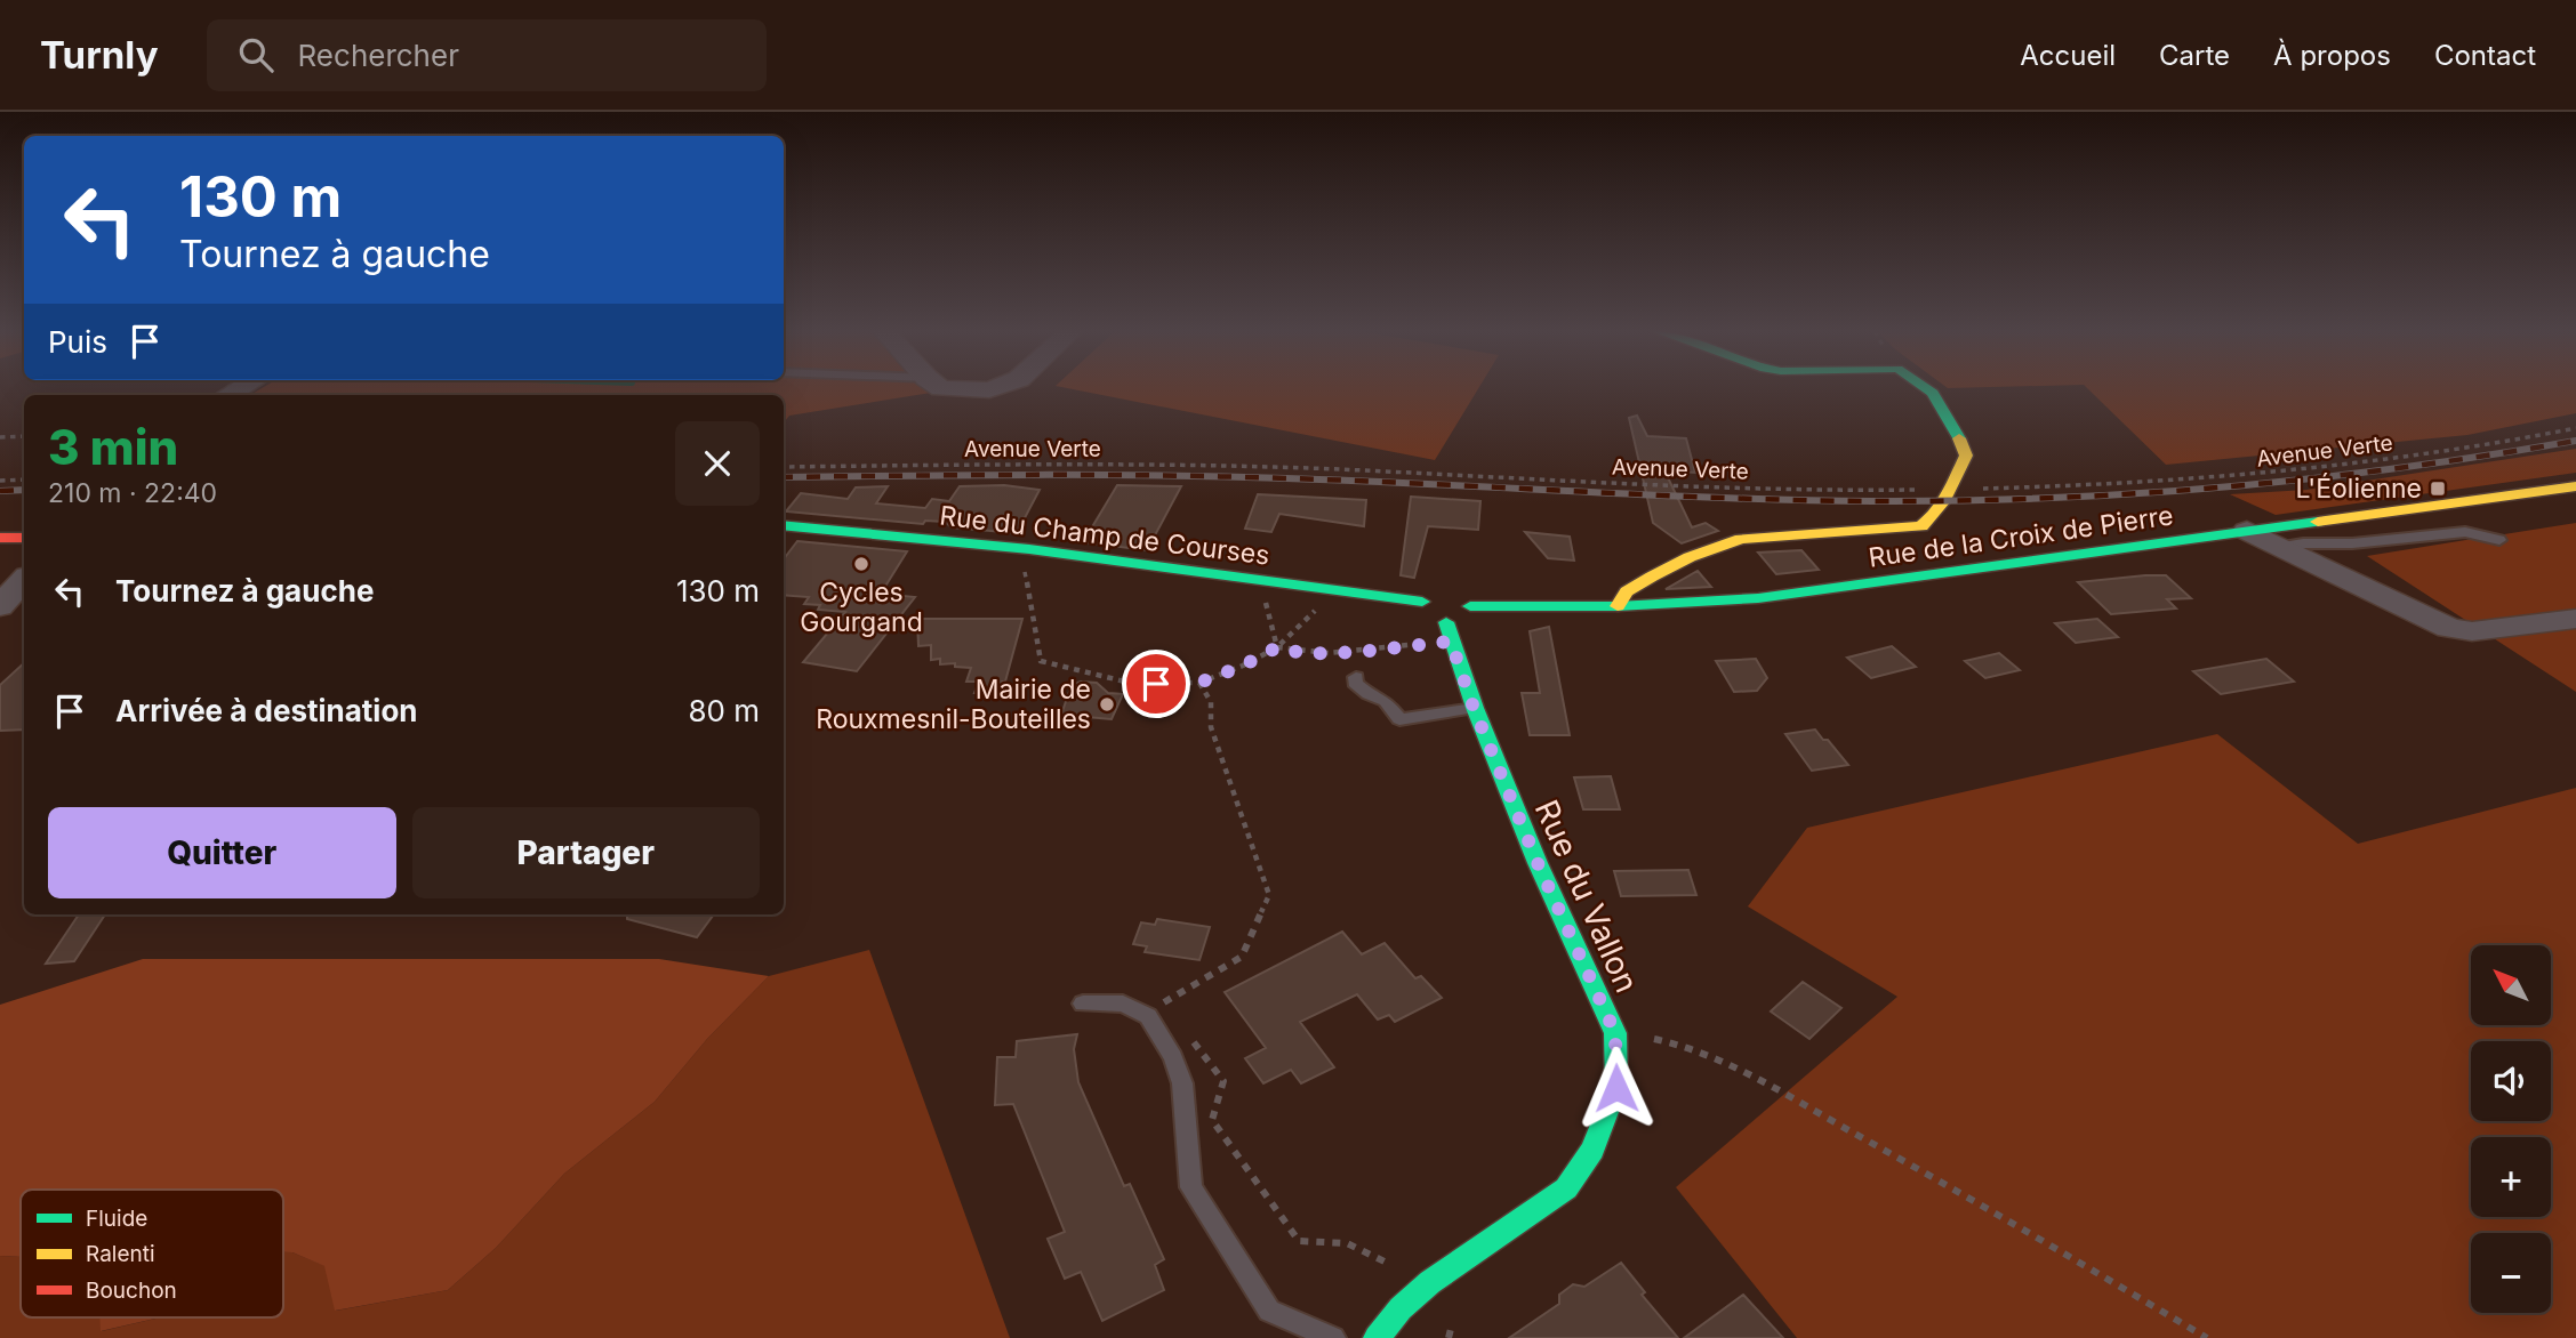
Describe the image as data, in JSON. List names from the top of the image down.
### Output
{
  "streets": {
    "main road": ["Rue du Champ de Courses", "Rue de la Croix de Pierre", "Rue du Vallon"],
    "path": ["Avenue Verte"]
  },
  "crossings": [
    ["Rue du Champ de Courses", "Rue de la Croix de Pierre"]
  ],
  "places": {
    "transit": ["L'Éolienne"],
    "other": ["Cycles Gourgand", "Mairie de Rouxmesnil-Bouteilles"]
  },
  "legend": ["Fluide", "Ralenti", "Bouchon"],
  "north": "top left",
  "page": {
    "header": "Turnly",
    "search": "Rechercher",
    "nav": [
      "Accueil",
      "Carte",
      "À propos",
      "Contact"
    ],
    "turn": ["130 m", "Tournez à gauche"],
    "then": "Puis",
    "heading": ["3 min", "210 m · 22:40"],
    "list": [
      {
        "name": "Tournez à gauche",
        "value": "130 m"
      },
      {
        "name": "Arrivée à destination",
        "value": "80 m"
      }
    ],
    "buttons": ["Quitter", "Partager"],
    "map_buttons": ["+", "−"]
  }
}
